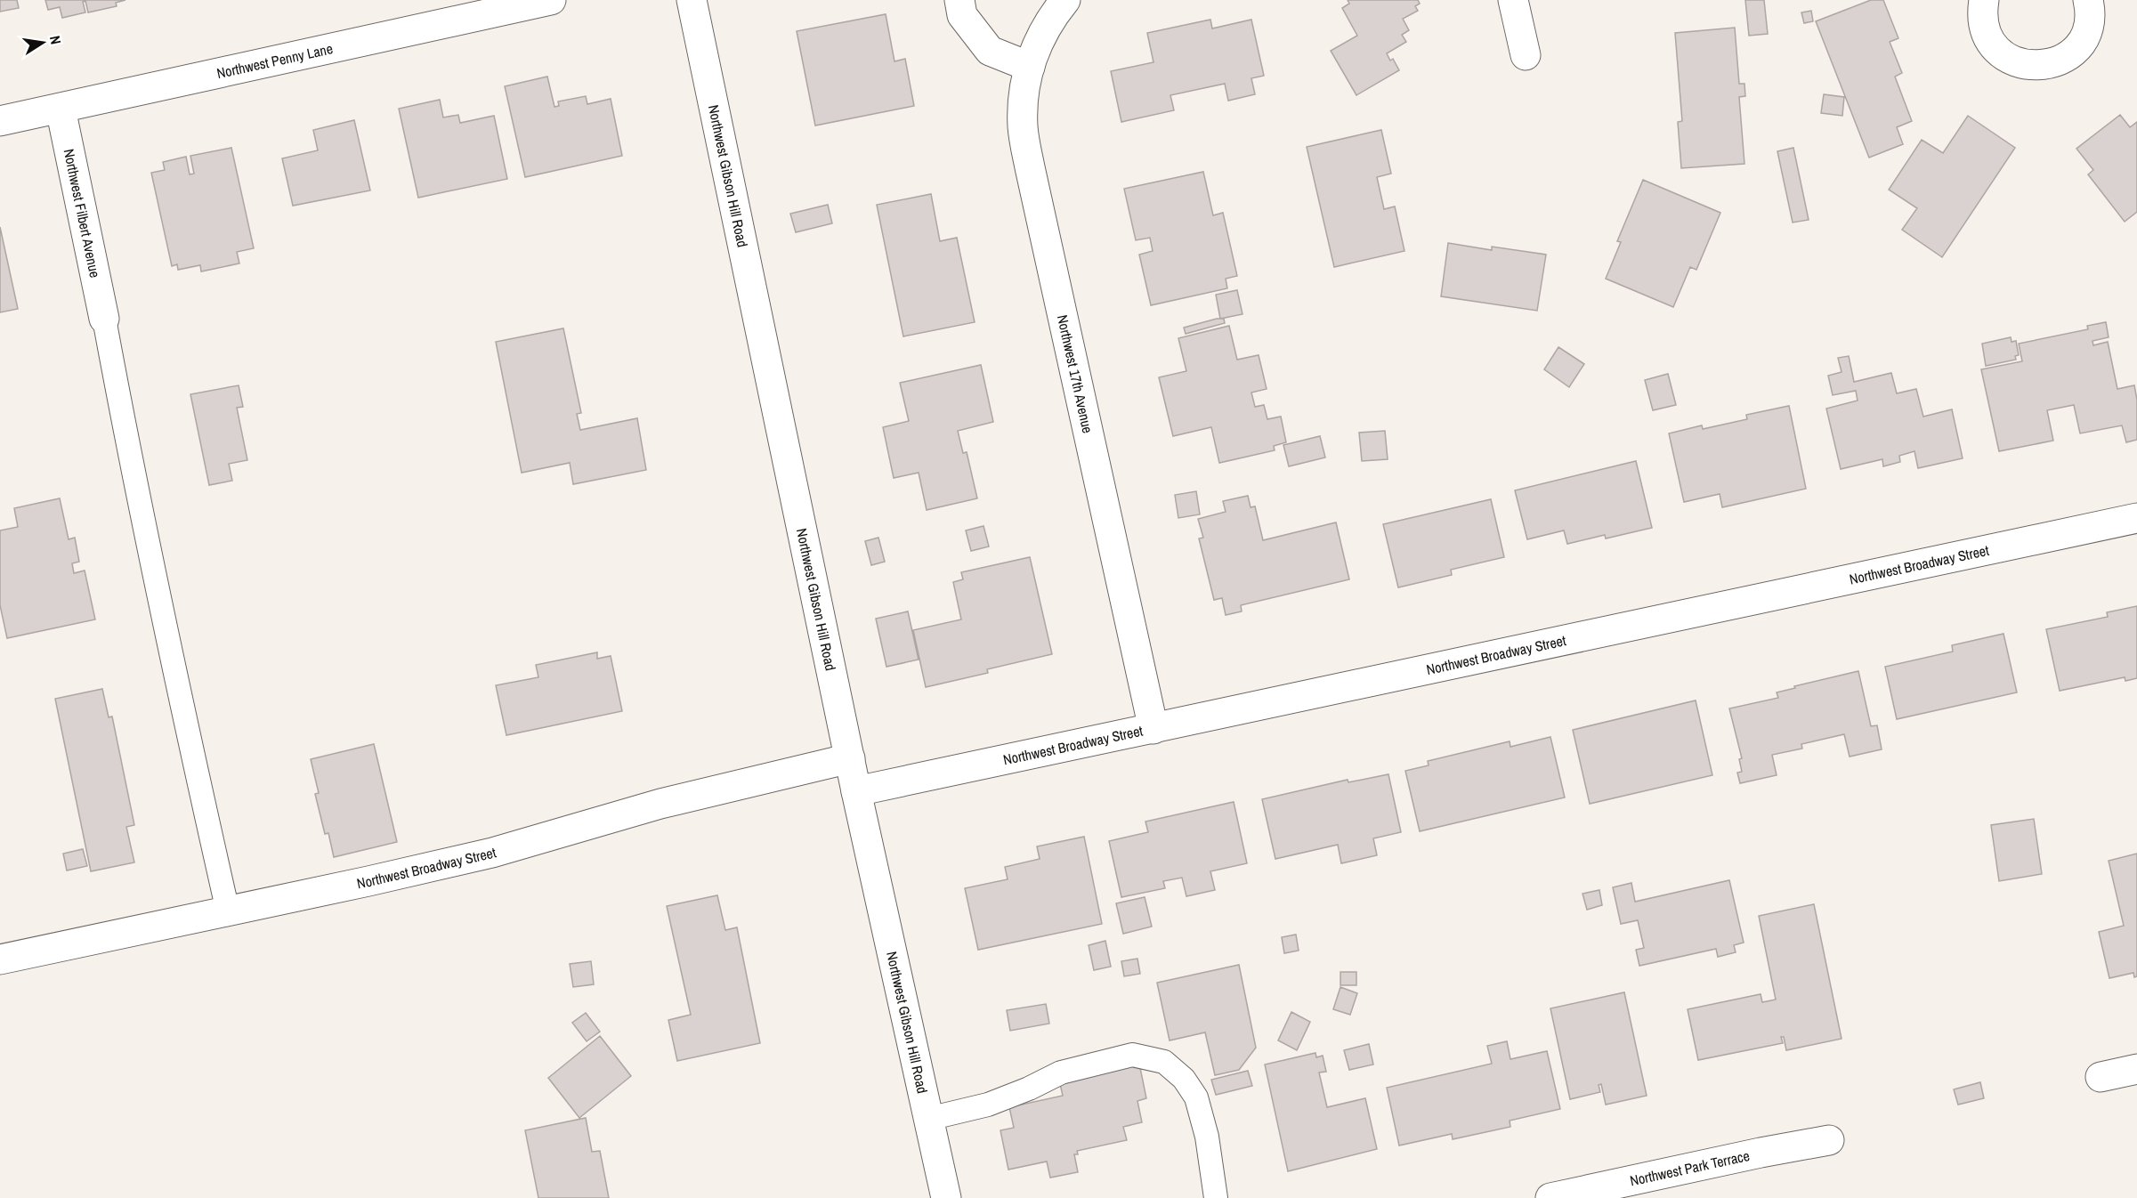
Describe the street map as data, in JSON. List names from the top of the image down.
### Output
{
  "streets": {
    "street": [
      "Northwest Penny Lane",
      "Northwest Gibson Hill Road",
      "Northwest Filbert Avenue",
      "Northwest 17th Avenue",
      "Northwest Broadway Street",
      "Northwest Park Terrace"
    ]
  },
  "crossings": [
    ["Northwest Penny Lane", "Northwest Filbert Avenue"],
    ["Northwest Gibson Hill Road", "Northwest Broadway Street"],
    ["Northwest 17th Avenue", "Northwest Broadway Street"]
  ],
  "north": "right"
}
